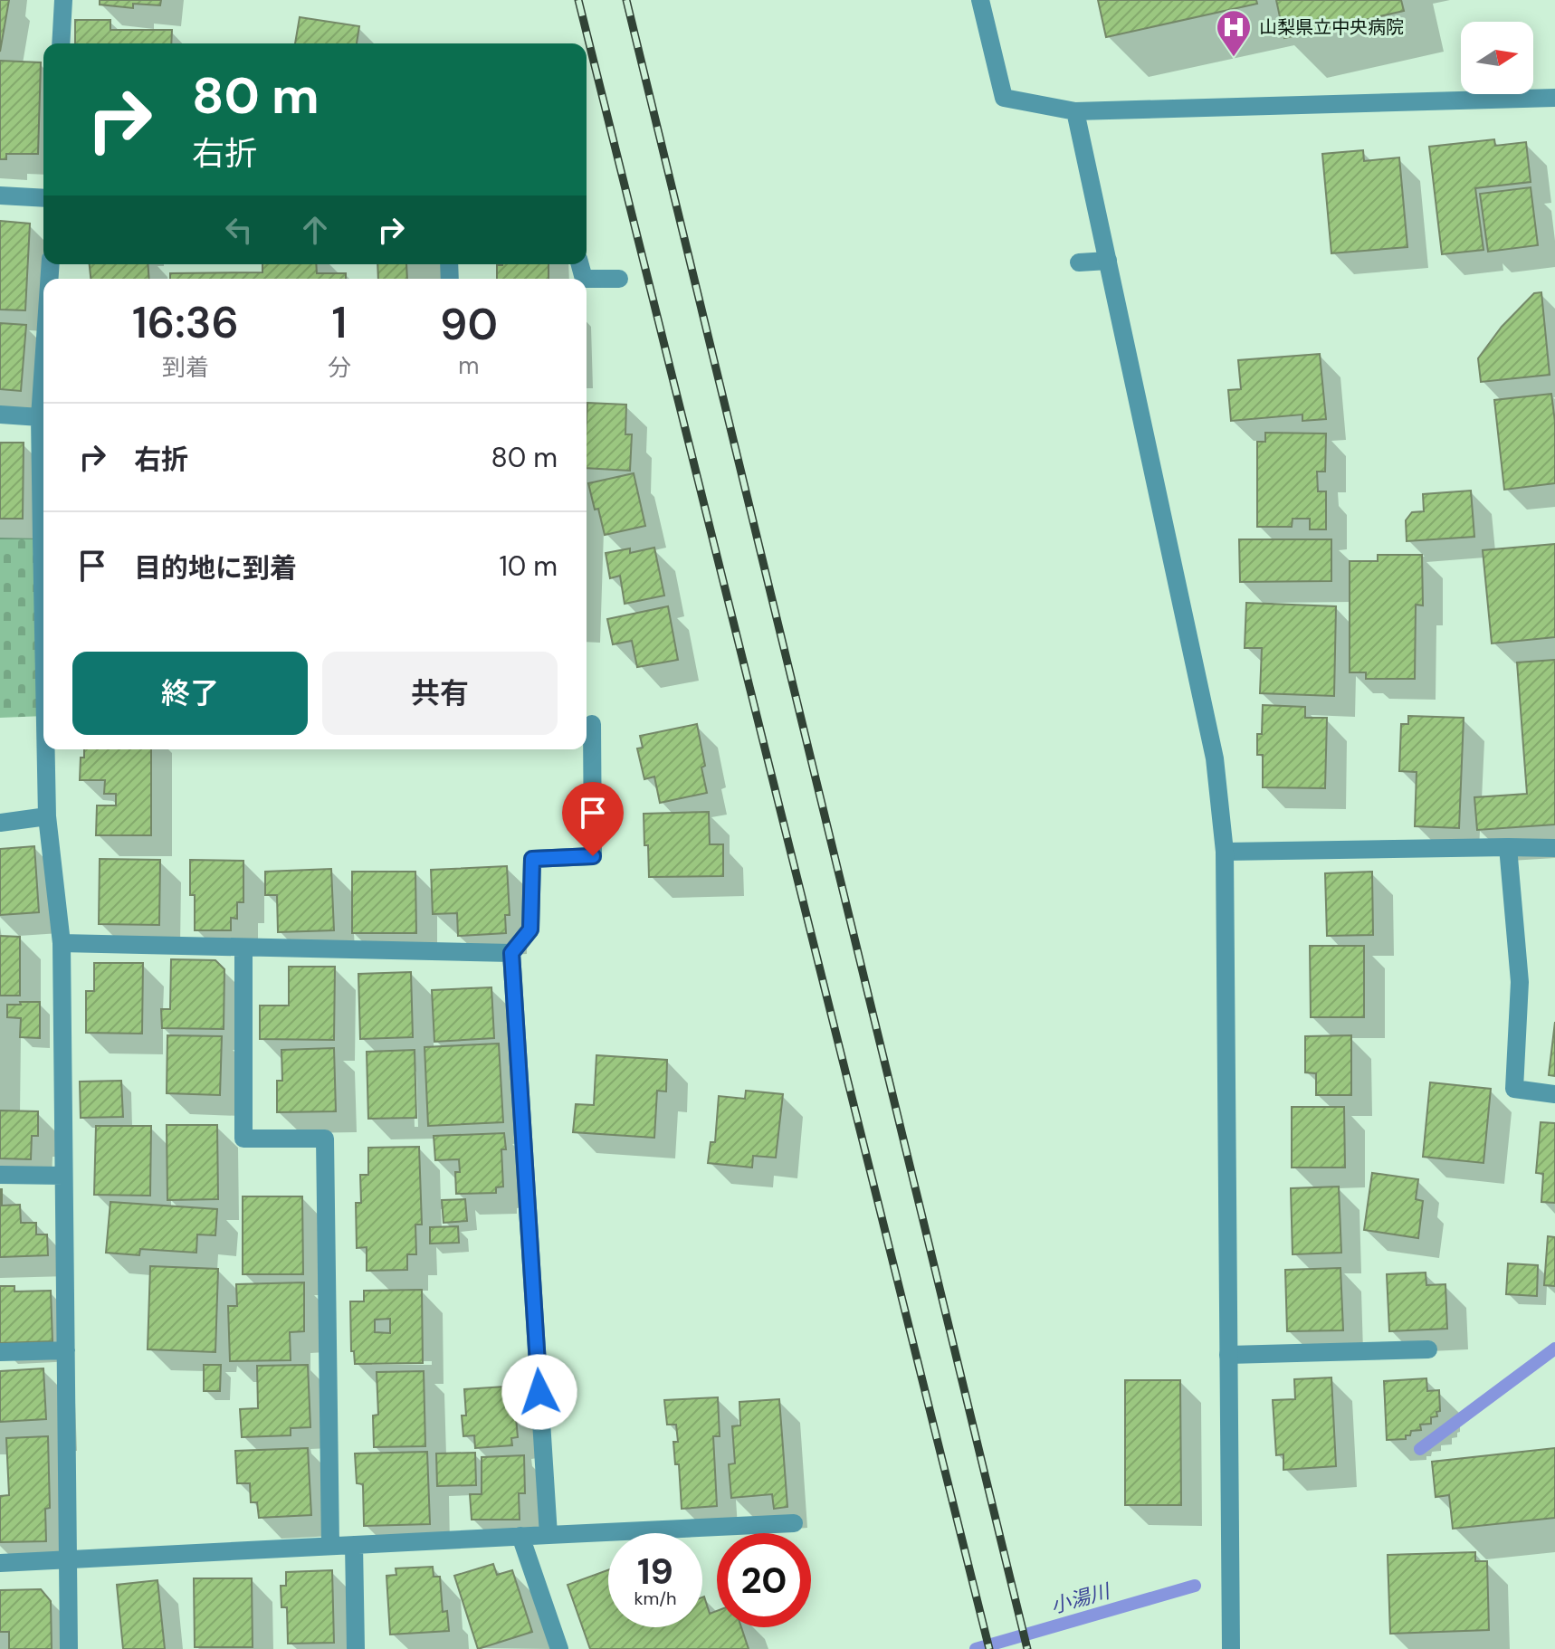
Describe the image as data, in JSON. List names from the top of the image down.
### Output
{
  "water": ["小湯川"],
  "places": {
    "hospital": ["山梨県立中央病院"]
  },
  "north": "right",
  "page": {
    "turn": ["80 m", "右折"],
    "eta": [
      "16:36",
      "到着",
      "1",
      "分",
      "90",
      "m"
    ],
    "list": [
      {
        "name": "右折",
        "value": "80 m"
      },
      {
        "name": "目的地に到着",
        "value": "10 m"
      }
    ],
    "buttons": ["終了", "共有"],
    "speed": "19 km/h",
    "limit": "20"
  }
}
